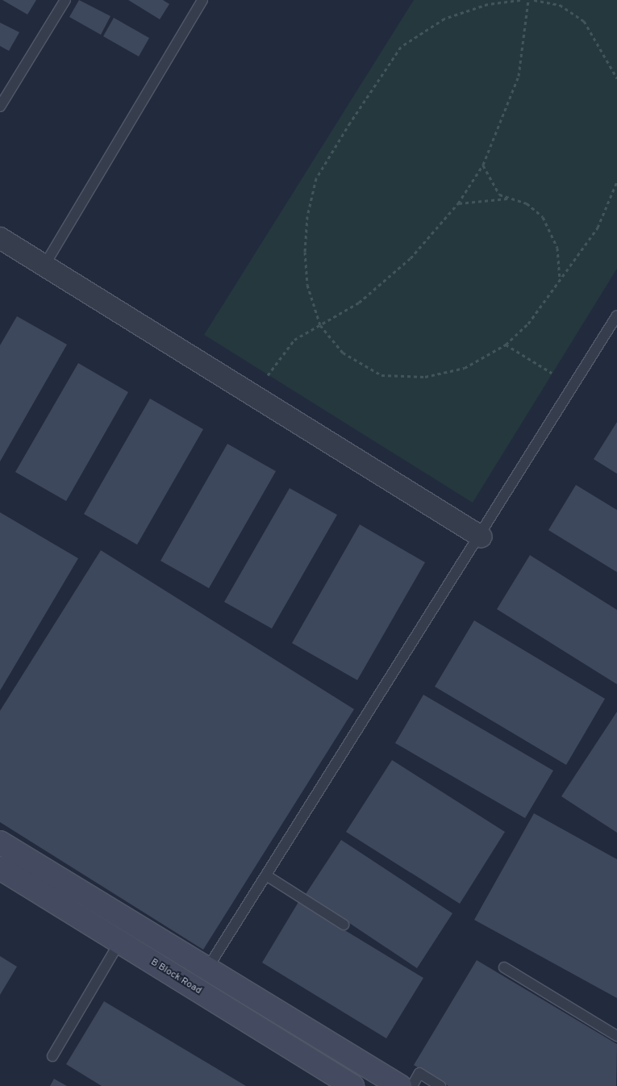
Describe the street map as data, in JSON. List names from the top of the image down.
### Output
{
  "streets": {
    "street": ["B Block Road"]
  }
}
